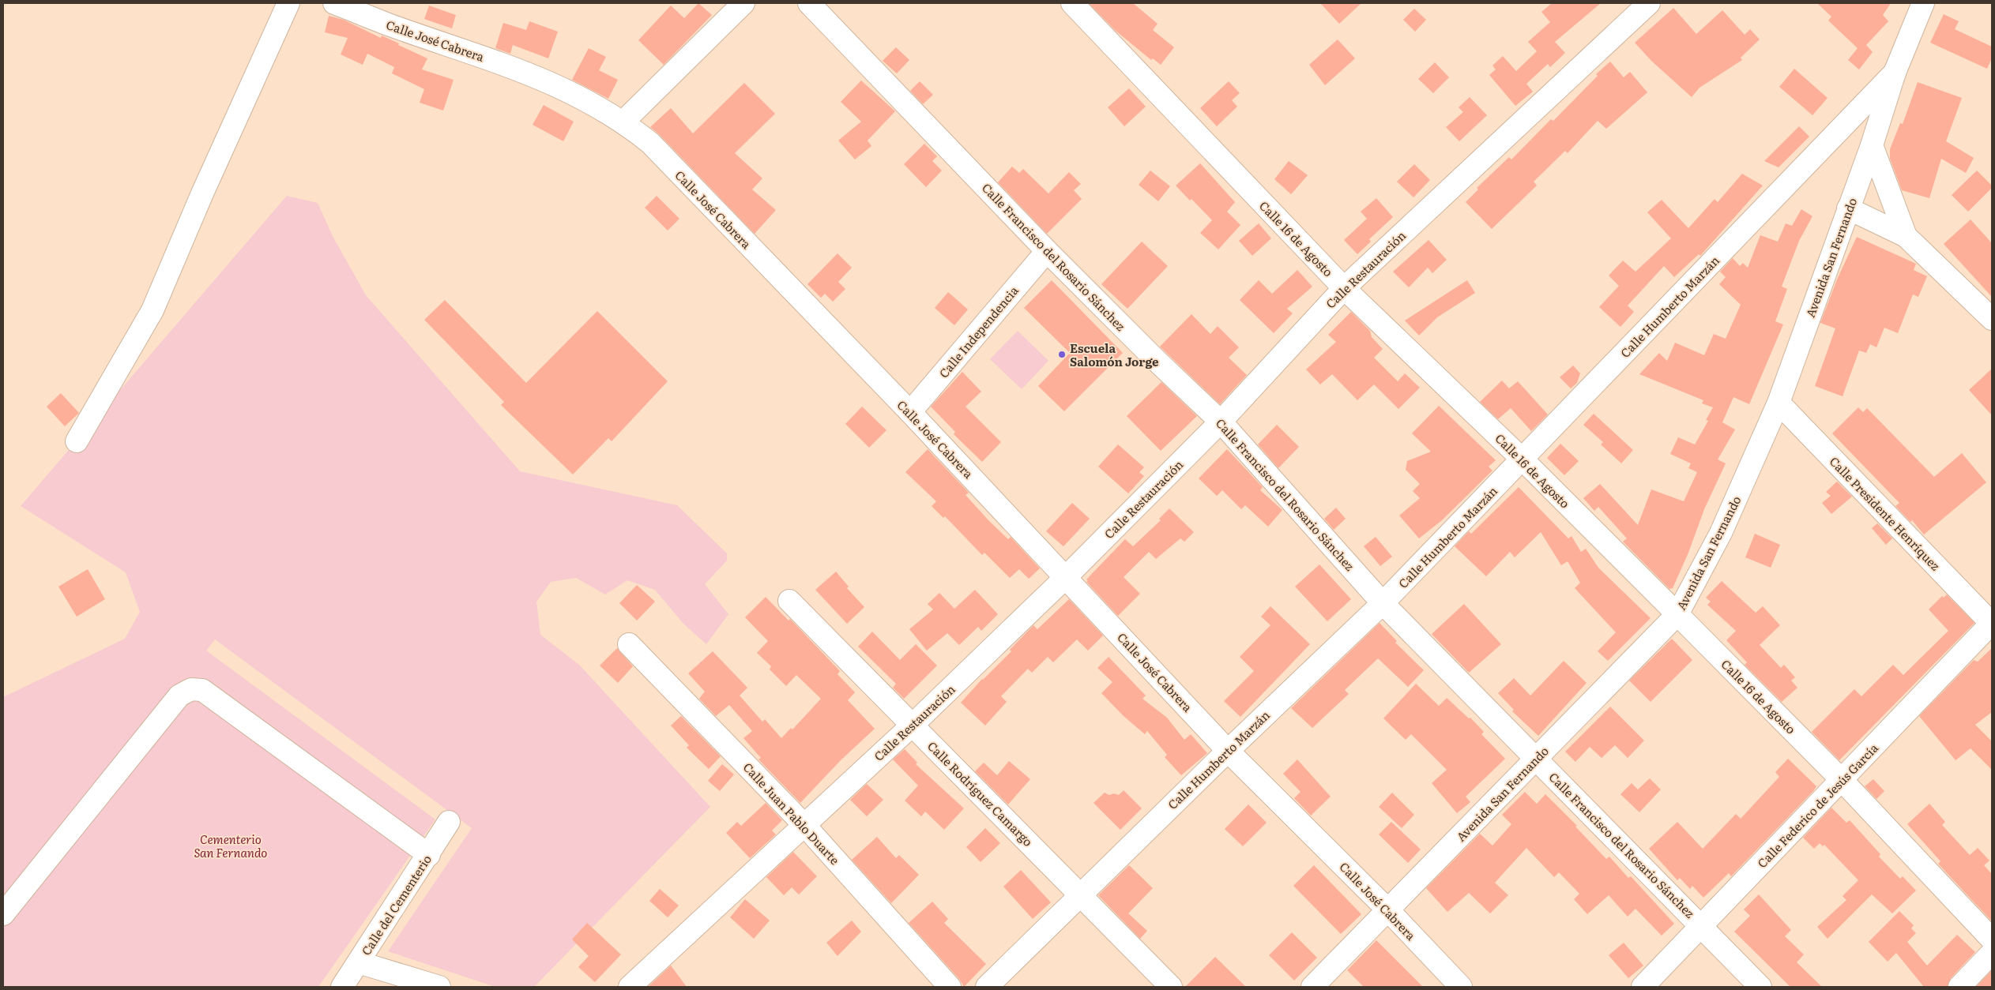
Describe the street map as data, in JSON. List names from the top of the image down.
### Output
{
  "streets": {
    "street": [
      "Calle José Cabrera",
      "Calle 16 de Agosto",
      "Calle Francisco del Rosario Sánchez",
      "Avenida San Fernando",
      "Calle Restauración",
      "Calle Humberto Marzán",
      "Calle Independencia",
      "Calle Presidente Henríquez",
      "Calle Rodríguez Camargo",
      "Calle Federico de Jesús García",
      "Calle Juan Pablo Duarte",
      "Calle del Cementerio"
    ]
  },
  "crossings": [
    ["Calle José Cabrera", "Avenida San Fernando"],
    ["Calle José Cabrera", "Calle Restauración"],
    ["Calle José Cabrera", "Calle Humberto Marzán"],
    ["Calle José Cabrera", "Calle Independencia"],
    ["Calle 16 de Agosto", "Avenida San Fernando"],
    ["Calle 16 de Agosto", "Calle Restauración"],
    ["Calle 16 de Agosto", "Calle Humberto Marzán"],
    ["Calle 16 de Agosto", "Calle Federico de Jesús García"],
    ["Calle Francisco del Rosario Sánchez", "Avenida San Fernando"],
    ["Calle Francisco del Rosario Sánchez", "Calle Restauración"],
    ["Calle Francisco del Rosario Sánchez", "Calle Humberto Marzán"],
    ["Calle Francisco del Rosario Sánchez", "Calle Independencia"],
    ["Calle Francisco del Rosario Sánchez", "Calle Federico de Jesús García"],
    ["Avenida San Fernando", "Calle Humberto Marzán"],
    ["Avenida San Fernando", "Calle Presidente Henríquez"],
    ["Calle Restauración", "Calle Rodríguez Camargo"],
    ["Calle Restauración", "Calle Juan Pablo Duarte"],
    ["Calle Humberto Marzán", "Calle Rodríguez Camargo"],
    ["Calle Presidente Henríquez", "Calle Federico de Jesús García"]
  ],
  "parks": ["Cementerio San Fernando"],
  "places": ["Escuela Salomón Jorge"]
}
